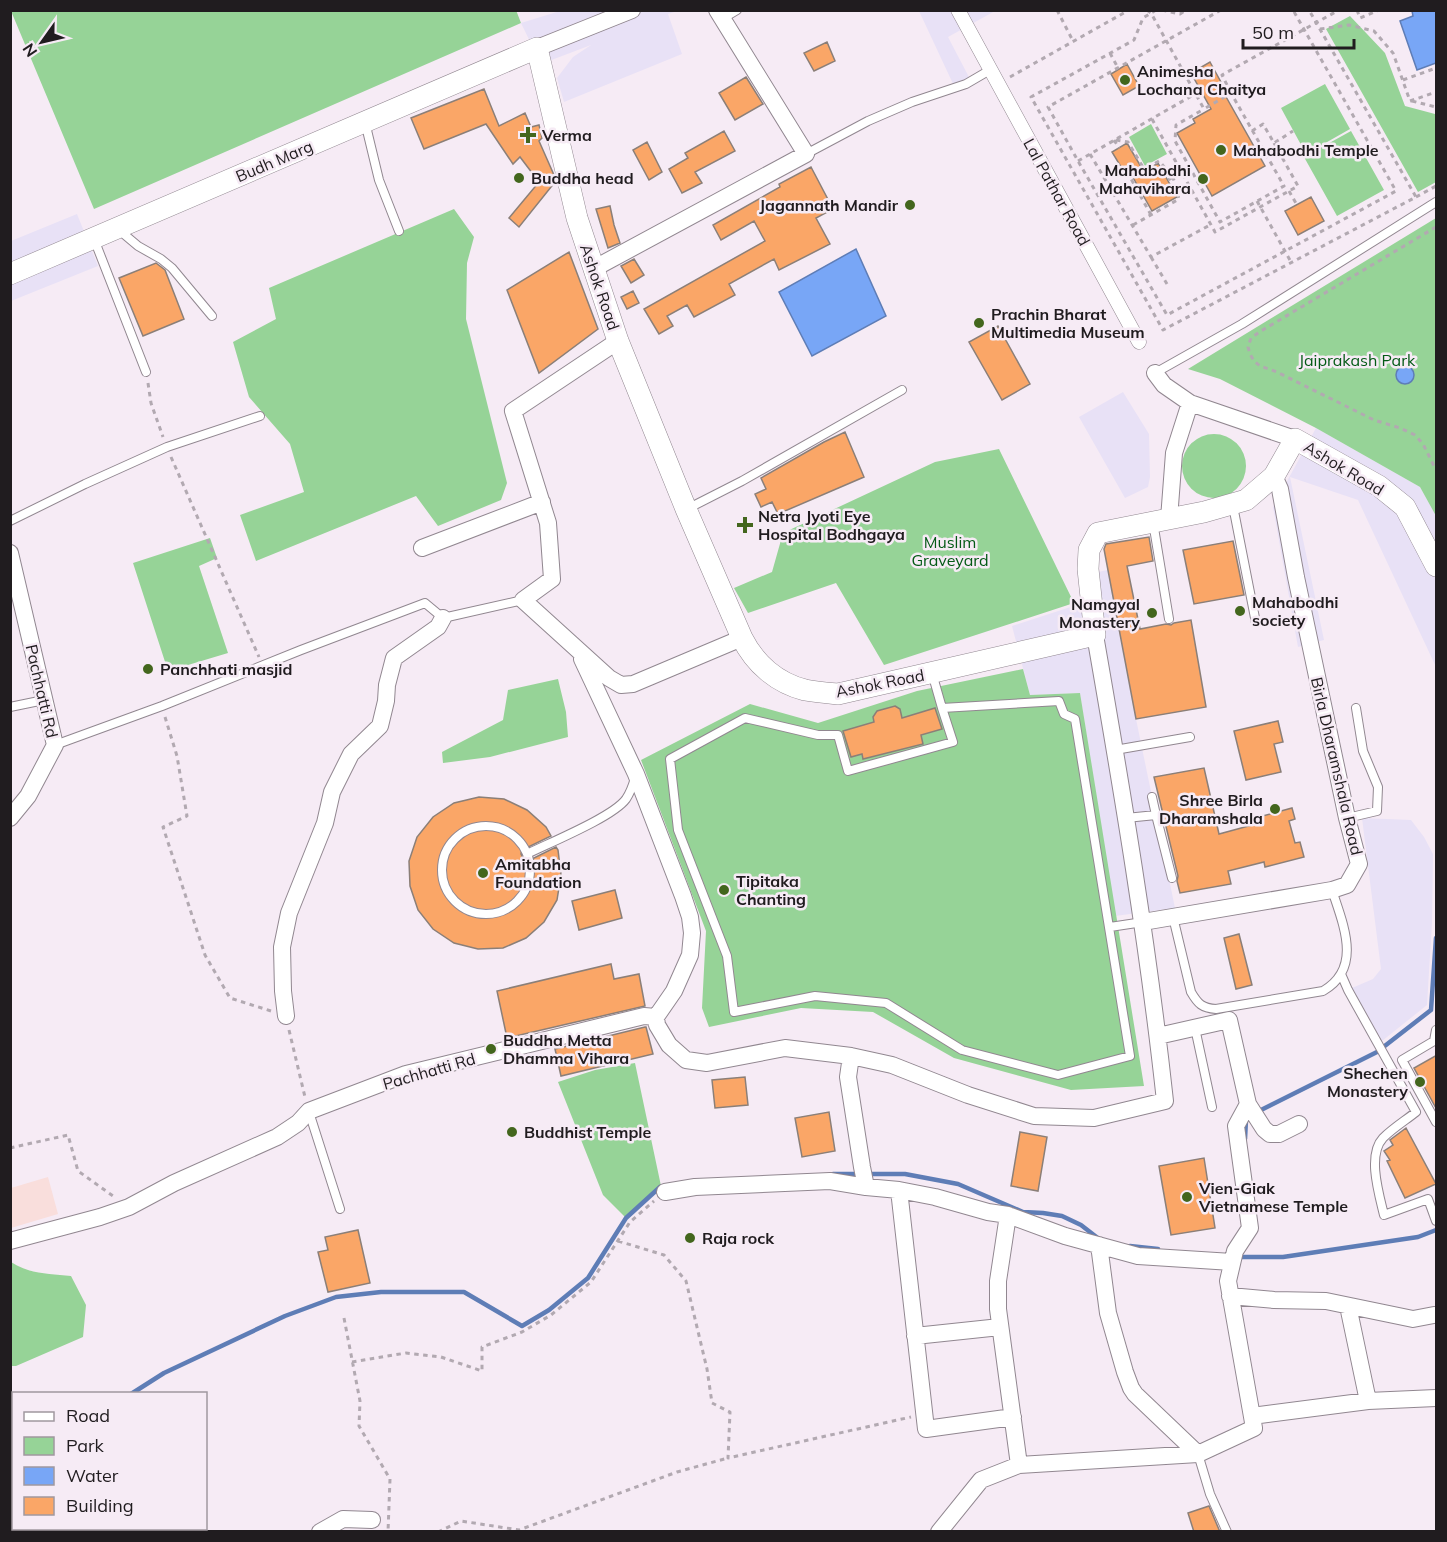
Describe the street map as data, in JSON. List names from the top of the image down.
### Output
{
  "streets": {
    "street": [
      "Budh Marg",
      "Lal Pathar Road",
      "Ashok Road",
      "Pachhatti Rd",
      "Birla Dharamshala Road"
    ]
  },
  "crossings": [
    ["Budh Marg", "Ashok Road"],
    ["Ashok Road", "Birla Dharamshala Road"]
  ],
  "parks": ["Jaiprakash Park", "Muslim Graveyard"],
  "places": {
    "other": [
      "Animesha Lochana Chaitya",
      "Mahabodhi Temple",
      "Buddha head",
      "Mahabodhi Mahavihara",
      "Jagannath Mandir",
      "Prachin Bharat Multimedia Museum",
      "Mahabodhi society",
      "Namgyal Monastery",
      "Panchhati masjid",
      "Shree Birla Dharamshala",
      "Amitabha Foundation",
      "Tipitaka Chanting",
      "Buddha Metta Dhamma Vihara",
      "Shechen Monastery",
      "Buddhist Temple",
      "Vien-Giak Vietnamese Temple",
      "Raja rock"
    ],
    "health": ["Verma", "Netra Jyoti Eye Hospital Bodhgaya"]
  },
  "legend": [
    "Road",
    "Park",
    "Water",
    "Building"
  ],
  "scale_bar": "50 m",
  "north": "bottom left"
}
